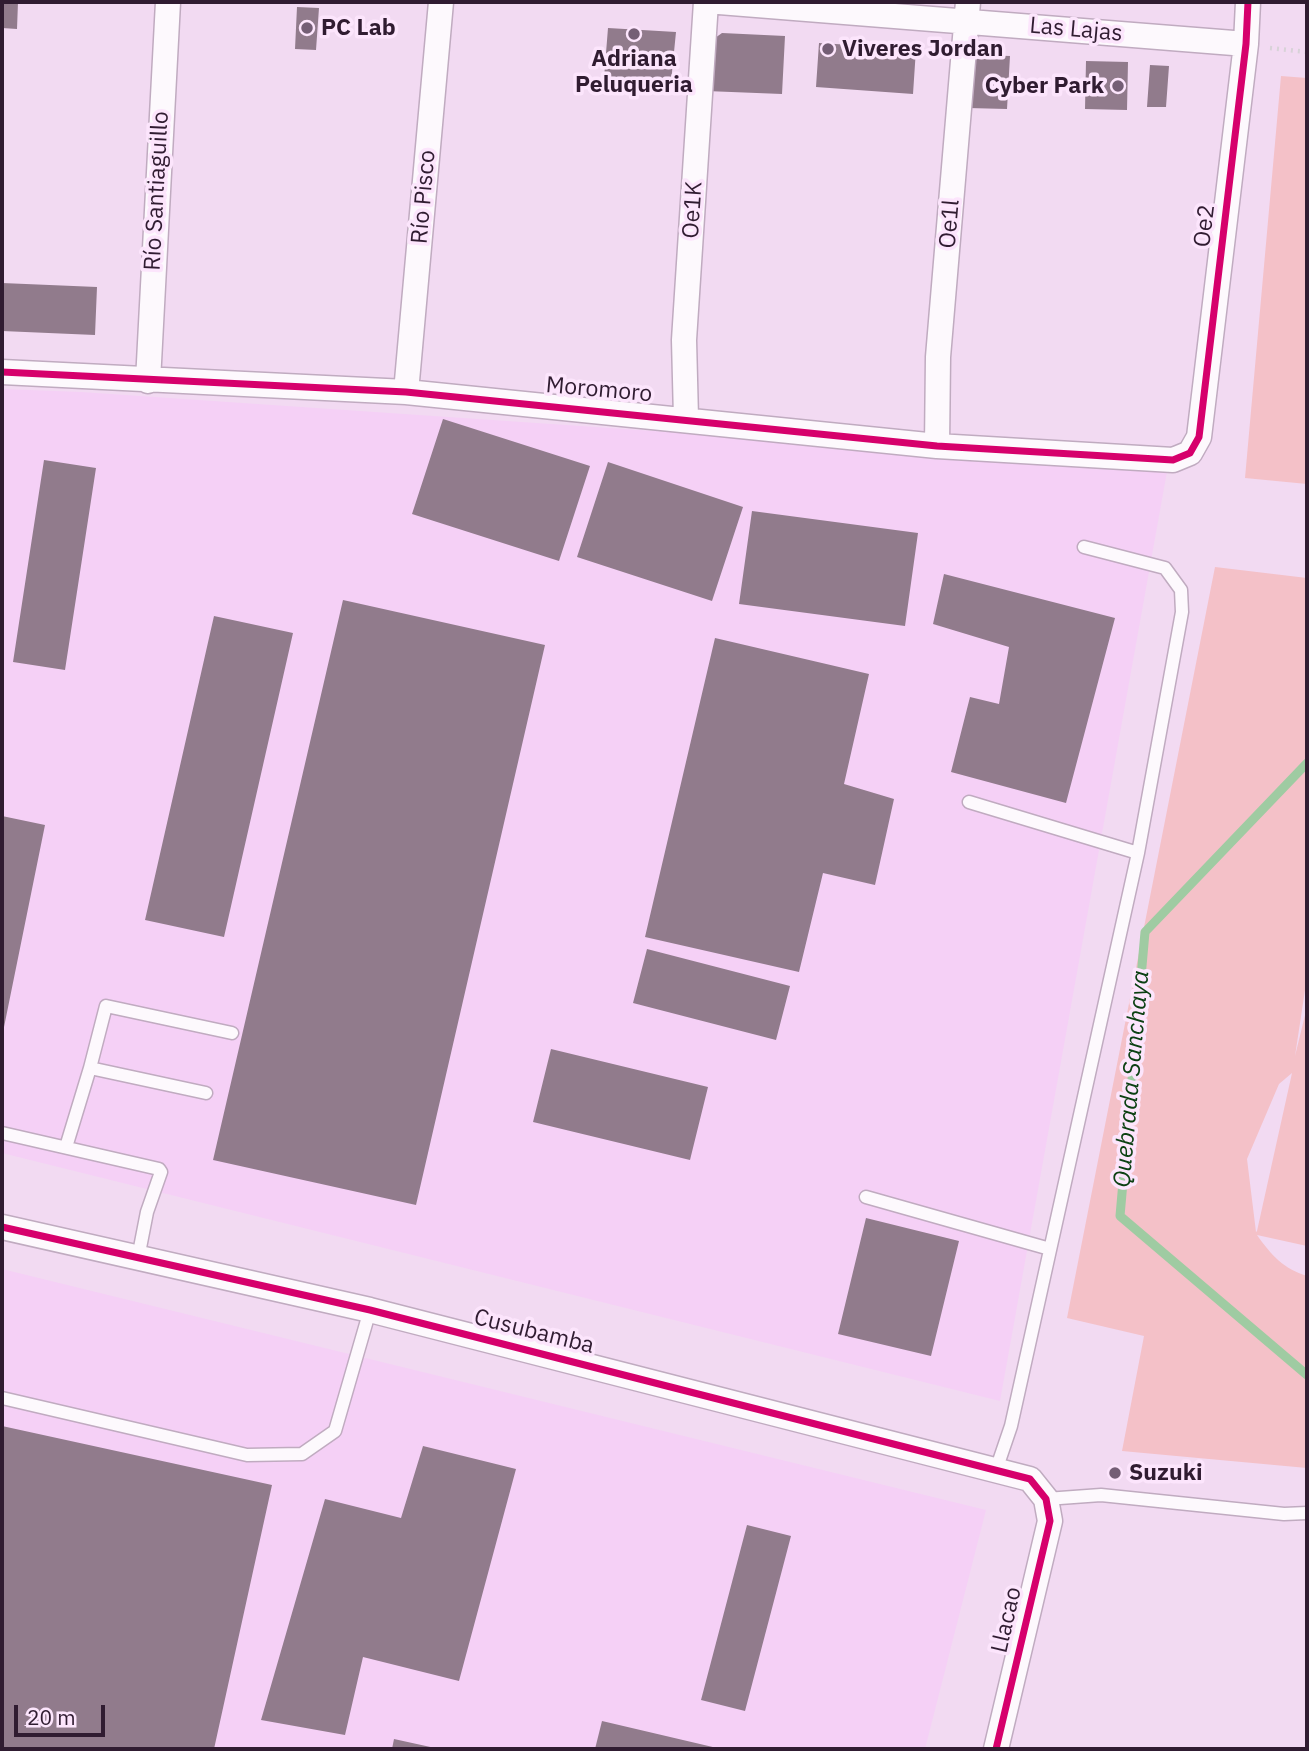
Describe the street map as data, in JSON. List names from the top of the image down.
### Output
{
  "streets": {
    "street": [
      "Las Lajas",
      "Río Santiaguillo",
      "Río Pisco",
      "Oe1K",
      "Oe1l",
      "Oe2",
      "Moromoro",
      "Cusubamba",
      "Llacao"
    ]
  },
  "crossings": [
    ["Las Lajas", "Oe1l"],
    ["Las Lajas", "Oe2"],
    ["Río Santiaguillo", "Moromoro"],
    ["Río Pisco", "Moromoro"],
    ["Oe1K", "Moromoro"],
    ["Oe1l", "Moromoro"],
    ["Oe2", "Moromoro"],
    ["Cusubamba", "Llacao"]
  ],
  "water": ["Quebrada Sanchaya"],
  "places": [
    "PC Lab",
    "Adriana Peluqueria",
    "Viveres Jordan",
    "Cyber Park",
    "Suzuki"
  ],
  "scale_bar": "20 m"
}
